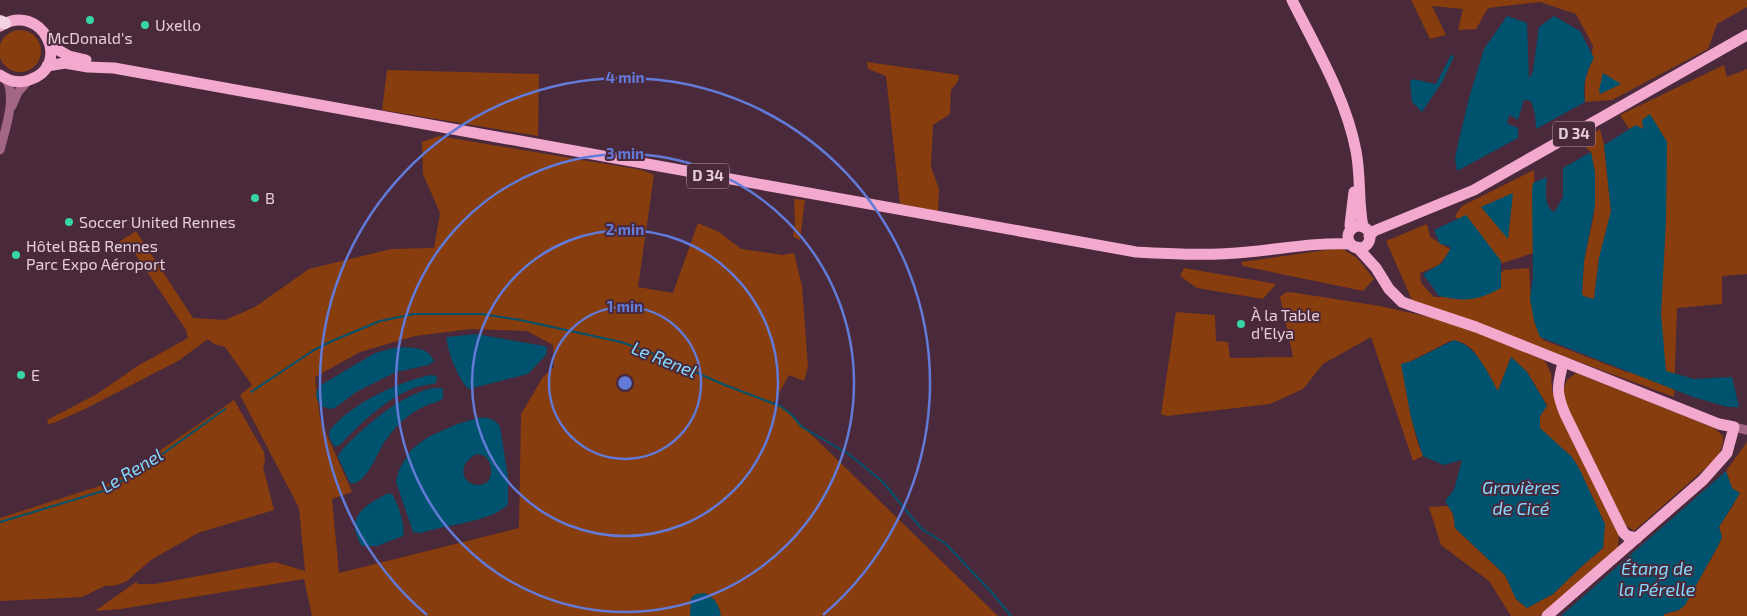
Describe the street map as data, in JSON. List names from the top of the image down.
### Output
{
  "streets": {
    "main road": ["D 34"]
  },
  "water": ["Le Renel", "Gravières de Cicé", "Étang de la Pérelle"],
  "places": [
    "McDonald's",
    "Uxello",
    "B",
    "Soccer United Rennes",
    "Hôtel B&B Rennes Parc Expo Aéroport",
    "À la Table d’Elya",
    "E"
  ],
  "rings": [
    "4 min",
    "3 min",
    "2 min",
    "1 min"
  ]
}
